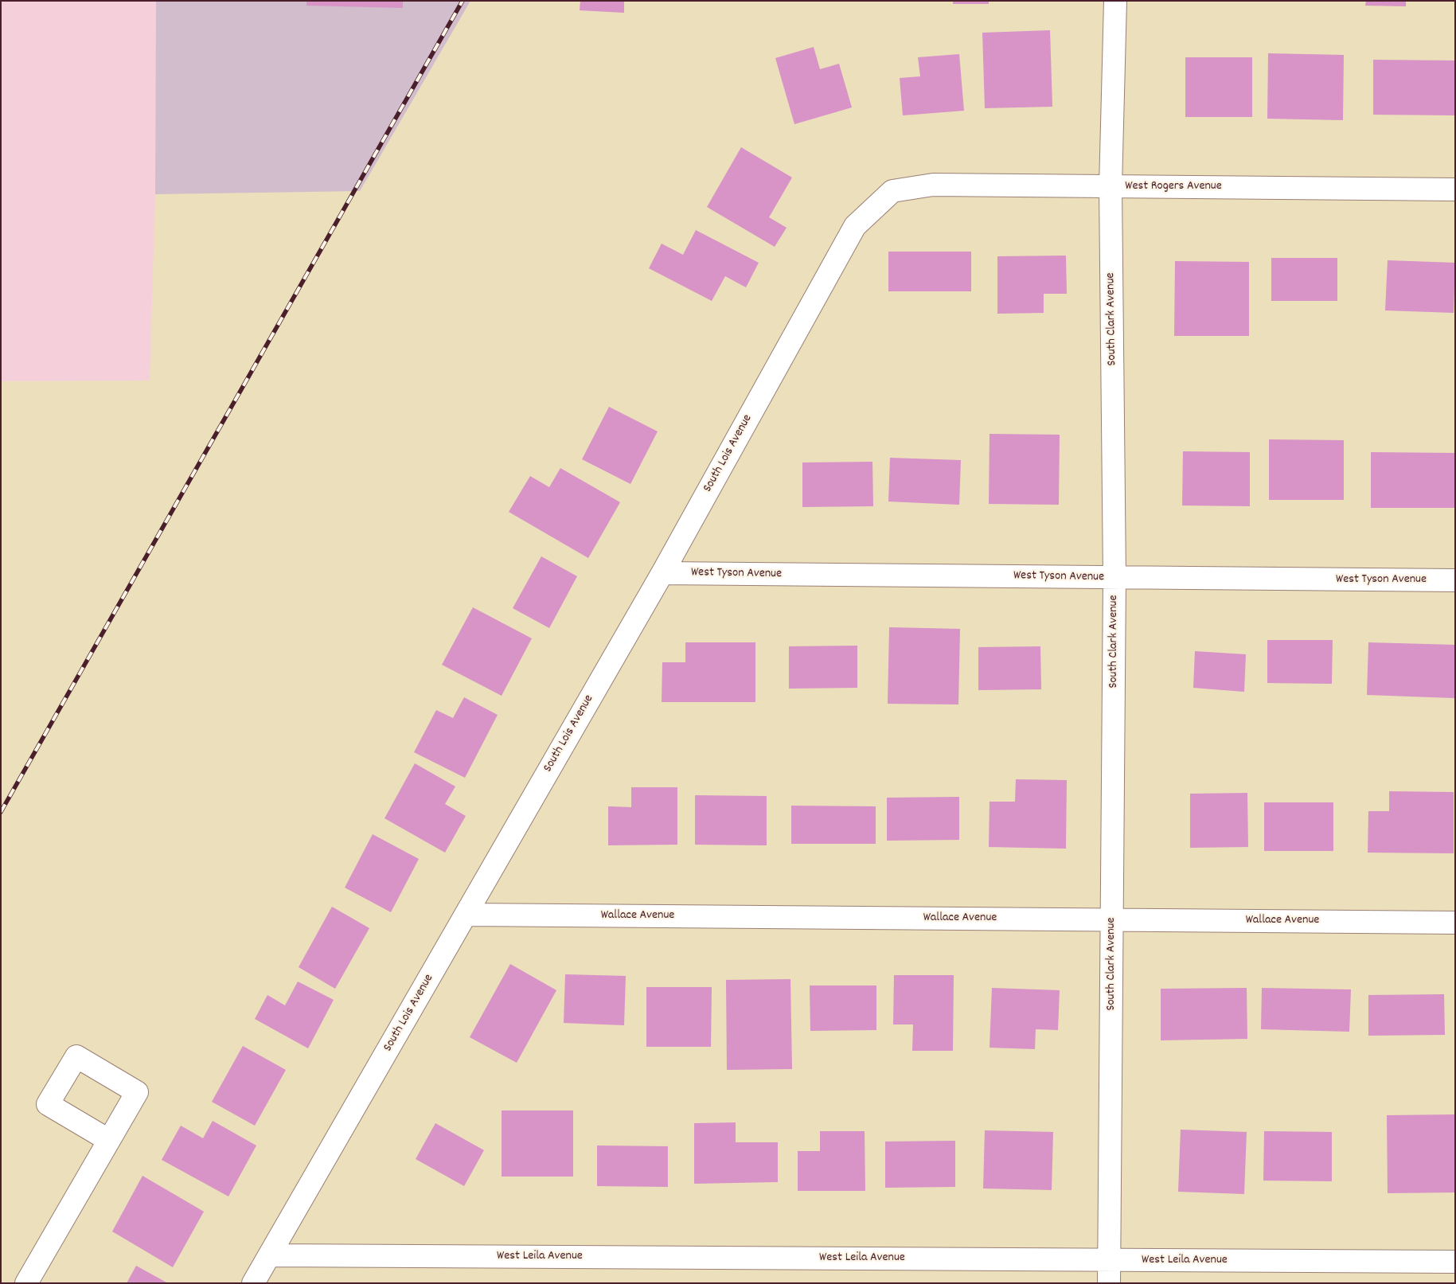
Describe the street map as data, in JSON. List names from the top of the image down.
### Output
{
  "streets": {
    "street": [
      "West Rogers Avenue",
      "South Clark Avenue",
      "South Lois Avenue",
      "West Tyson Avenue",
      "Wallace Avenue",
      "West Leila Avenue"
    ]
  },
  "crossings": [
    ["West Rogers Avenue", "South Clark Avenue"],
    ["West Rogers Avenue", "South Lois Avenue"],
    ["South Clark Avenue", "West Tyson Avenue"],
    ["South Clark Avenue", "Wallace Avenue"],
    ["South Clark Avenue", "West Leila Avenue"],
    ["South Lois Avenue", "West Tyson Avenue"],
    ["South Lois Avenue", "Wallace Avenue"],
    ["South Lois Avenue", "West Leila Avenue"]
  ]
}
